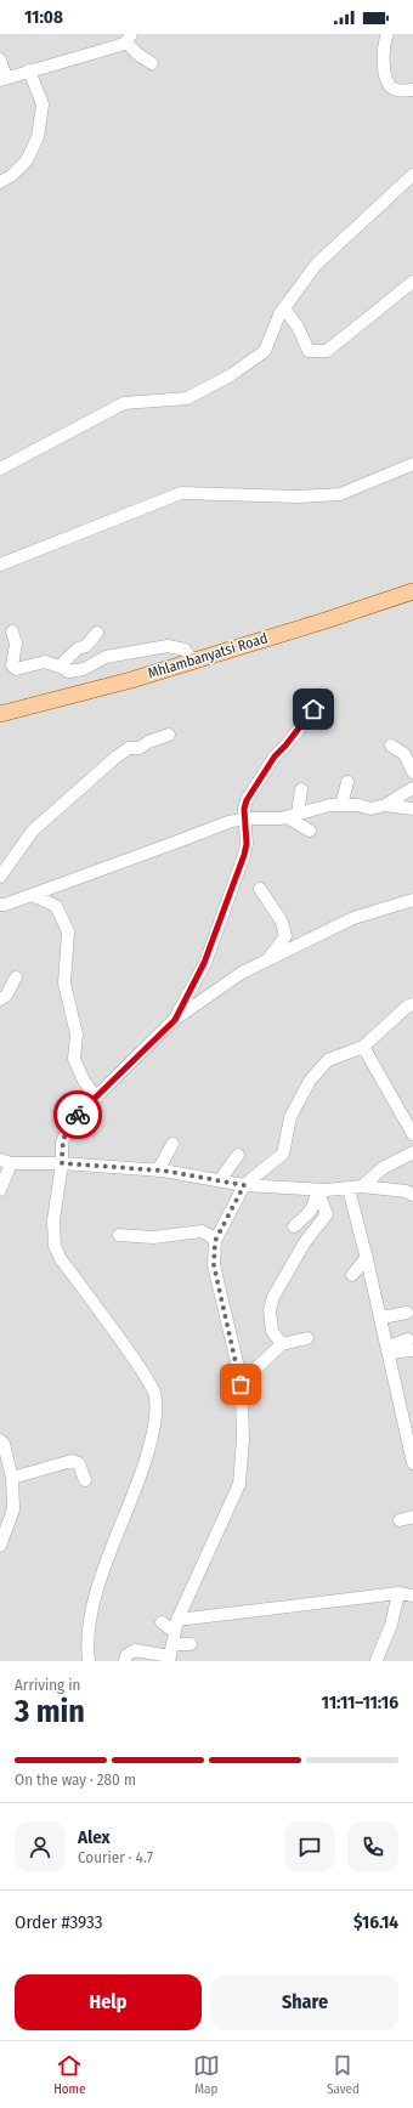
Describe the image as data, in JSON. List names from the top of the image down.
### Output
{
  "streets": {
    "main road": ["Mhlambanyatsi Road"]
  },
  "page": {
    "status": "11:08",
    "heading": ["3 min", "Arriving in", "11:11–11:16"],
    "panel": [
      "Alex",
      "Courier · 4.7",
      "Order #3933",
      "$16.14"
    ],
    "bar": "On the way · 280 m",
    "buttons": ["Help", "Share"],
    "tabs": ["Home", "Map", "Saved"]
  }
}
